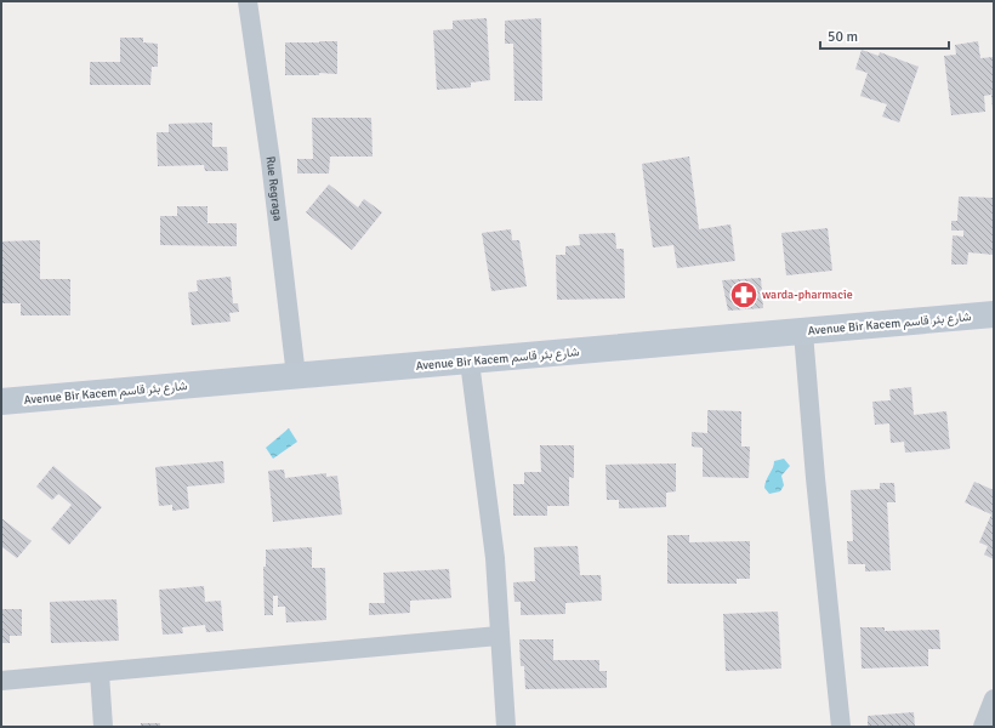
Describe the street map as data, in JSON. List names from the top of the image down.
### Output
{
  "streets": {
    "street": ["Rue Regraga", "Avenue Bir Kacem شارع بئر قاسم"]
  },
  "crossings": [
    ["Rue Regraga", "Avenue Bir Kacem شارع بئر قاسم"]
  ],
  "places": {
    "pharmacy": ["warda-pharmacie"]
  },
  "scale_bar": "50 m"
}
